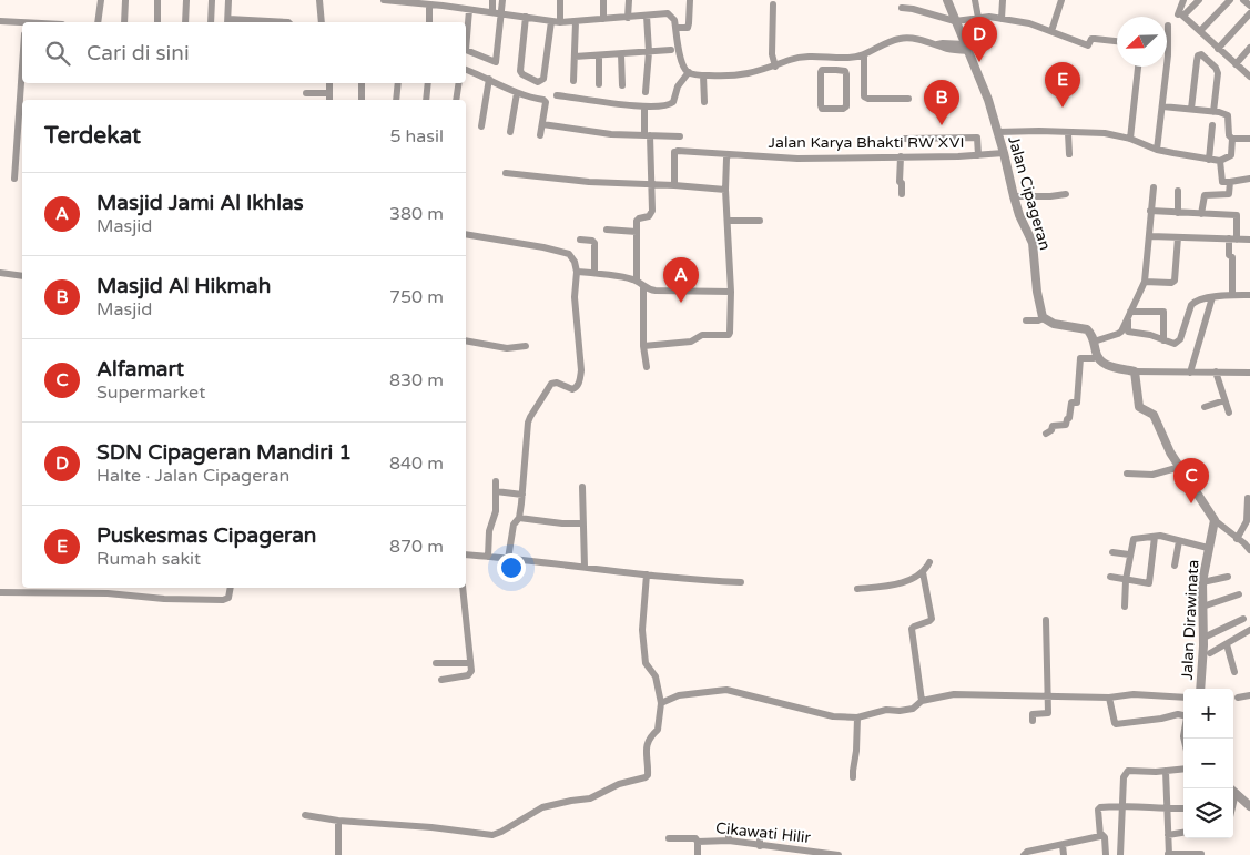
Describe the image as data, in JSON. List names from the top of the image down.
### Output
{
  "streets": {
    "street": [
      "Jalan Karya Bhakti RW XVI",
      "Jalan Cipageran",
      "Jalan Dirawinata",
      "Cikawati Hilir"
    ]
  },
  "crossings": [
    ["Jalan Karya Bhakti RW XVI", "Jalan Cipageran"]
  ],
  "north": "bottom left",
  "page": {
    "pins": [
      "D",
      "E",
      "B",
      "A",
      "C"
    ],
    "search": "Cari di sini",
    "heading": ["Terdekat", "5 hasil"],
    "list": [
      {
        "mark": "A",
        "name": "Masjid Jami Al Ikhlas",
        "note": "Masjid",
        "value": "380 m"
      },
      {
        "mark": "B",
        "name": "Masjid Al Hikmah",
        "note": "Masjid",
        "value": "750 m"
      },
      {
        "mark": "C",
        "name": "Alfamart",
        "note": "Supermarket",
        "value": "830 m"
      },
      {
        "mark": "D",
        "name": "SDN Cipageran Mandiri 1",
        "note": "Halte · Jalan Cipageran",
        "value": "840 m"
      },
      {
        "mark": "E",
        "name": "Puskesmas Cipageran",
        "note": "Rumah sakit",
        "value": "870 m"
      }
    ],
    "map_buttons": ["+", "−"]
  }
}
